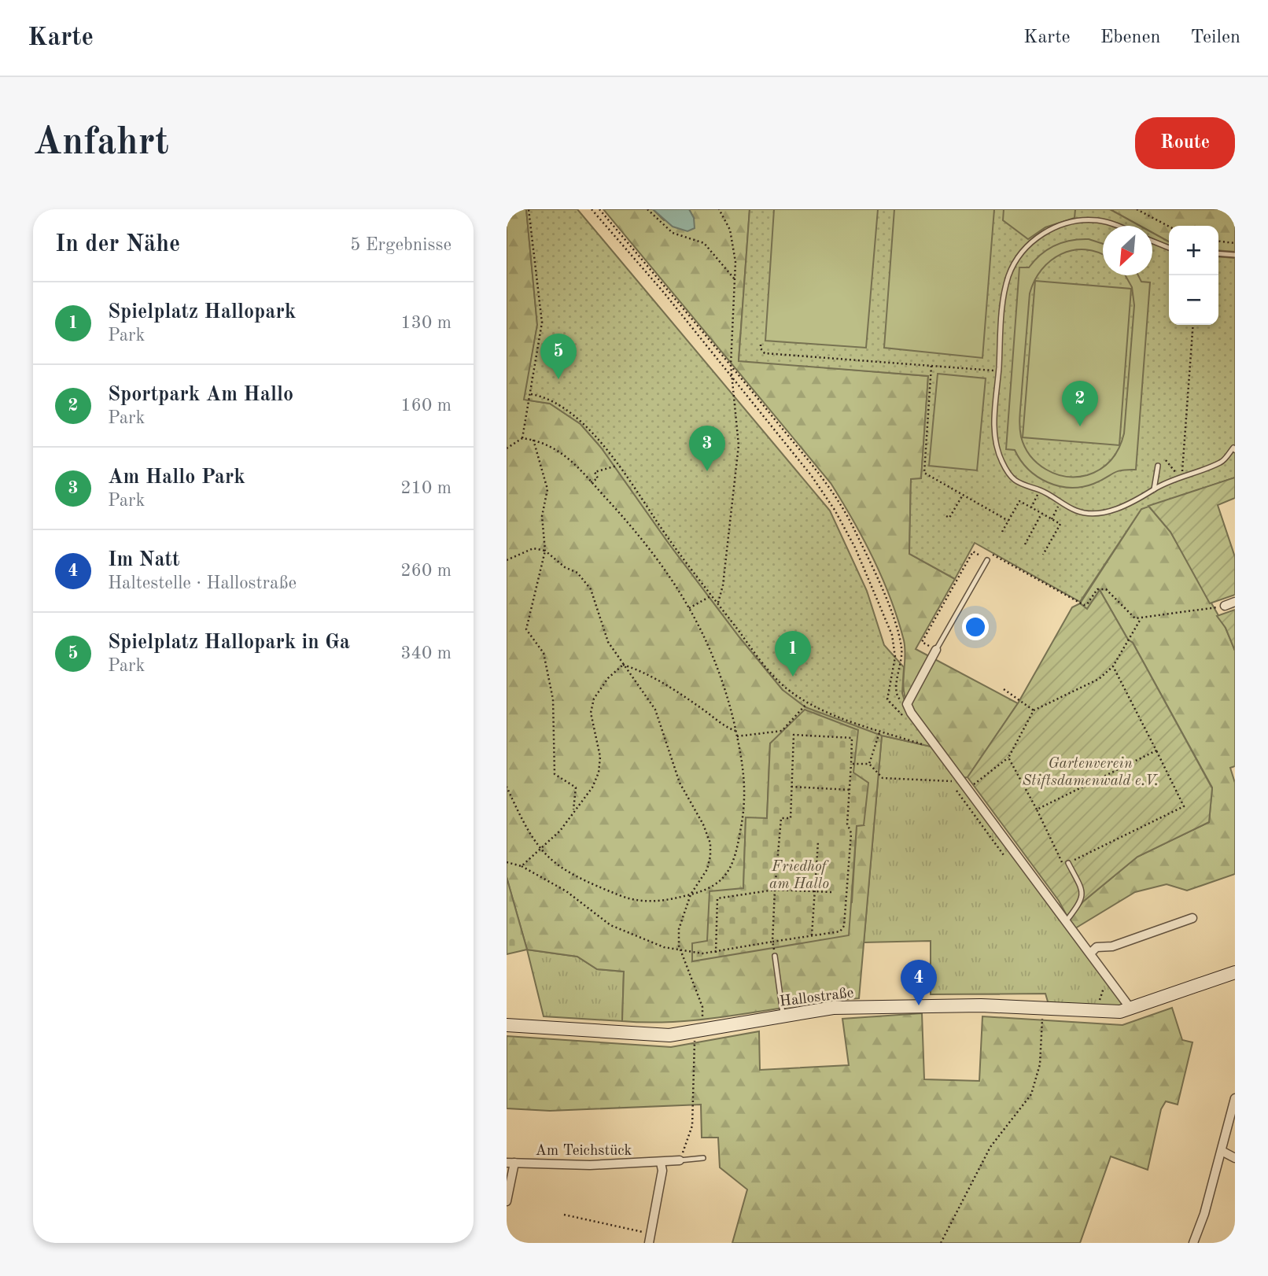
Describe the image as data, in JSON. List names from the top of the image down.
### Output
{
  "streets": {
    "main road": ["Hallostraße"],
    "street": ["Am Teichstück"]
  },
  "parks": ["Gartenverein Stiftsdamenwald e.V.", "Friedhof am Hallo"],
  "north": "bottom left",
  "page": {
    "header": "Karte",
    "nav": ["Karte", "Ebenen", "Teilen"],
    "buttons": "Route",
    "title": "Anfahrt",
    "heading": ["In der Nähe", "5 Ergebnisse"],
    "map_buttons": ["+", "−"],
    "list": [
      {
        "mark": "1",
        "name": "Spielplatz Hallopark",
        "note": "Park",
        "value": "130 m"
      },
      {
        "mark": "2",
        "name": "Sportpark Am Hallo",
        "note": "Park",
        "value": "160 m"
      },
      {
        "mark": "3",
        "name": "Am Hallo Park",
        "note": "Park",
        "value": "210 m"
      },
      {
        "mark": "4",
        "name": "Im Natt",
        "note": "Haltestelle · Hallostraße",
        "value": "260 m"
      },
      {
        "mark": "5",
        "name": "Spielplatz Hallopark in Ga",
        "note": "Park",
        "value": "340 m"
      }
    ],
    "pins": [
      "5",
      "2",
      "3",
      "1",
      "4"
    ]
  }
}
